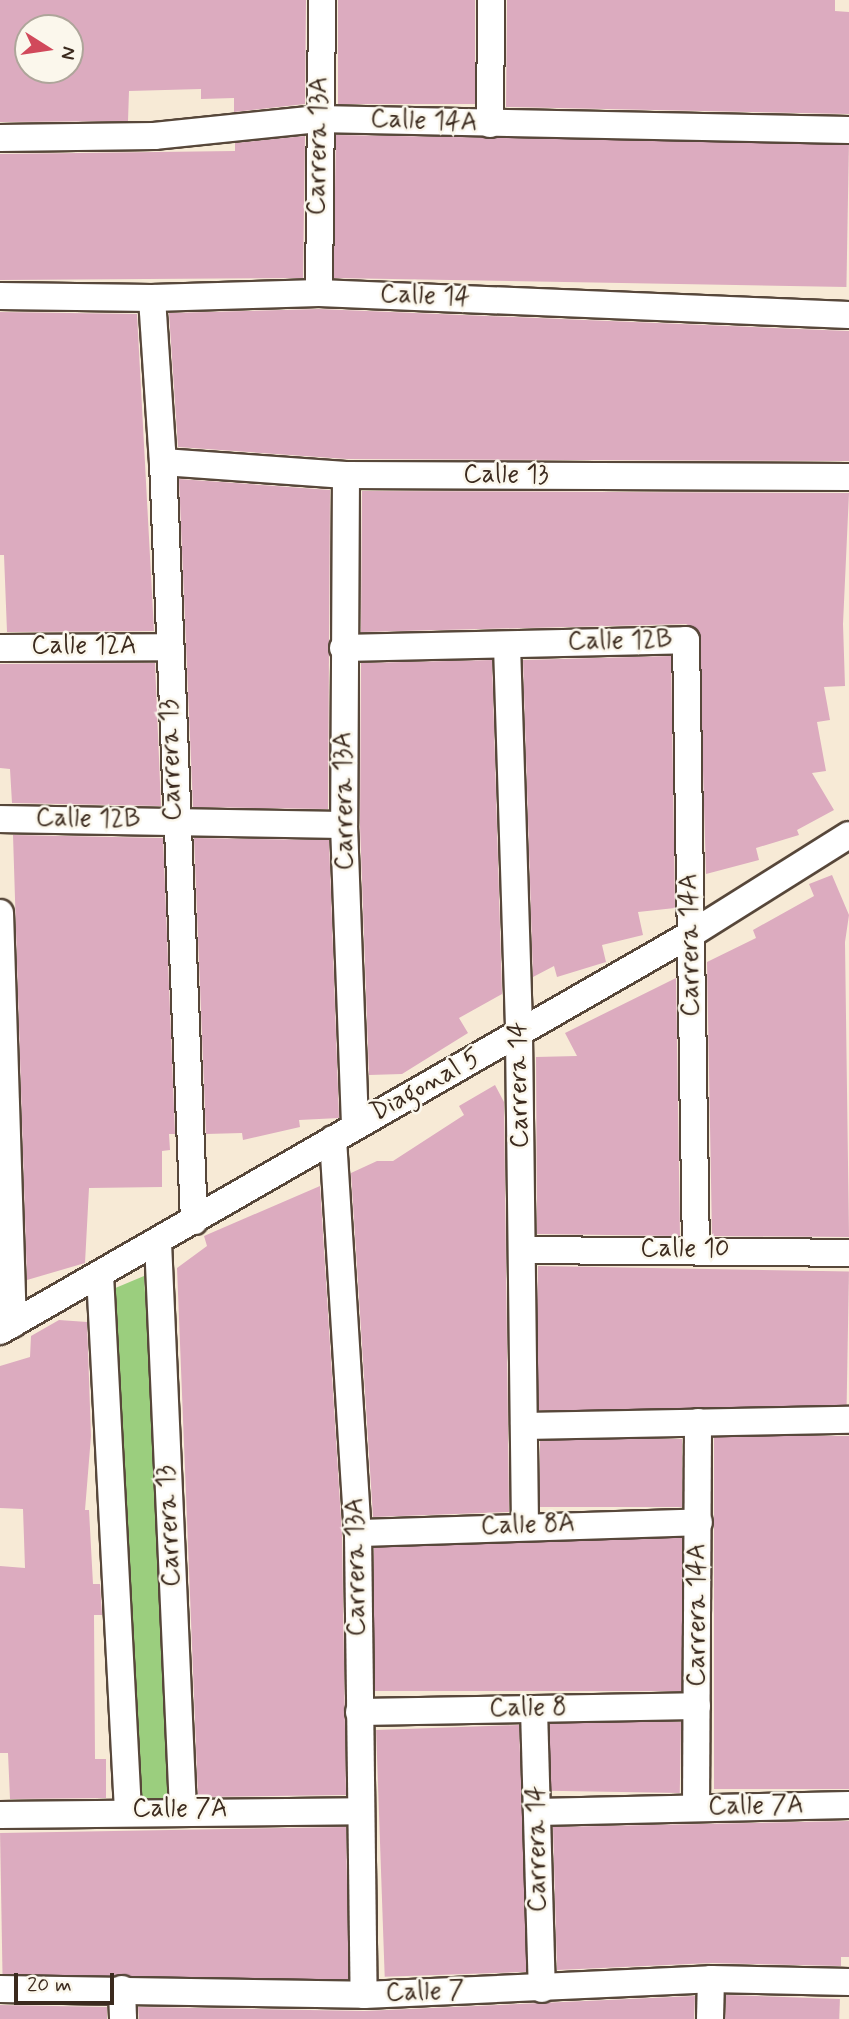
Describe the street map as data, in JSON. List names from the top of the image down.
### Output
{
  "streets": {
    "street": [
      "Calle 14A",
      "Carrera 13A",
      "Calle 14",
      "Calle 13",
      "Calle 12B",
      "Calle 12A",
      "Carrera 13",
      "Carrera 14A",
      "Carrera 14",
      "Diagonal 5",
      "Calle 10",
      "Calle 8A",
      "Calle 8",
      "Calle 7A",
      "Calle 7"
    ]
  },
  "crossings": [
    ["Calle 14A", "Carrera 13A"],
    ["Carrera 13A", "Calle 14"],
    ["Carrera 13A", "Calle 13"],
    ["Carrera 13A", "Calle 12B"],
    ["Carrera 13A", "Diagonal 5"],
    ["Carrera 13A", "Calle 8A"],
    ["Carrera 13A", "Calle 8"],
    ["Carrera 13A", "Calle 7A"],
    ["Carrera 13A", "Calle 7"],
    ["Calle 14", "Carrera 13"],
    ["Calle 13", "Carrera 13"],
    ["Calle 12B", "Carrera 13"],
    ["Calle 12B", "Carrera 14A"],
    ["Calle 12B", "Carrera 14"],
    ["Calle 12A", "Carrera 13"],
    ["Carrera 13", "Diagonal 5"],
    ["Carrera 13", "Calle 7A"],
    ["Carrera 14A", "Diagonal 5"],
    ["Carrera 14A", "Calle 10"],
    ["Carrera 14A", "Calle 8A"],
    ["Carrera 14A", "Calle 8"],
    ["Carrera 14A", "Calle 7A"],
    ["Carrera 14", "Diagonal 5"],
    ["Carrera 14", "Calle 10"],
    ["Carrera 14", "Calle 8A"],
    ["Carrera 14", "Calle 8"],
    ["Carrera 14", "Calle 7A"],
    ["Carrera 14", "Calle 7"]
  ],
  "scale_bar": "20 m",
  "north": "right"
}
